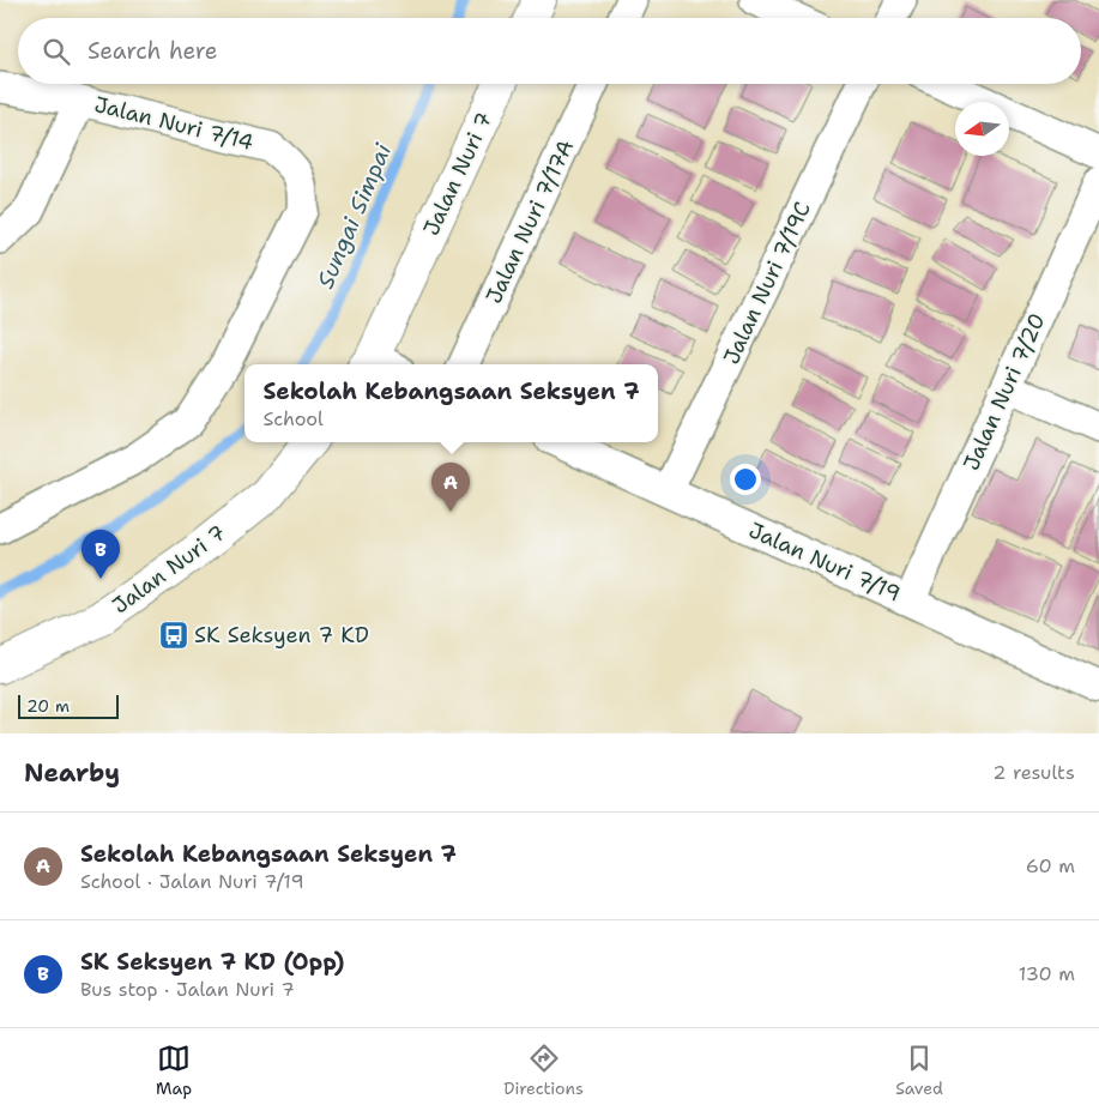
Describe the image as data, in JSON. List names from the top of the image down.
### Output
{
  "streets": {
    "street": [
      "Jalan Nuri 7/14",
      "Jalan Nuri 7",
      "Jalan Nuri 7/17A",
      "Jalan Nuri 7/19C",
      "Jalan Nuri 7/20",
      "Jalan Nuri 7/19"
    ]
  },
  "crossings": [
    ["Jalan Nuri 7/19C", "Jalan Nuri 7/19"],
    ["Jalan Nuri 7/20", "Jalan Nuri 7/19"]
  ],
  "water": ["Sungai Simpai"],
  "places": {
    "bus stop": ["SK Seksyen 7 KD"]
  },
  "scale_bar": "20 m",
  "north": "left",
  "page": {
    "search": "Search here",
    "popup": ["Sekolah Kebangsaan Seksyen 7", "School"],
    "pins": ["A", "B"],
    "scale": "20 m",
    "heading": ["Nearby", "2 results"],
    "list": [
      {
        "mark": "A",
        "name": "Sekolah Kebangsaan Seksyen 7",
        "note": "School · Jalan Nuri 7/19",
        "value": "60 m"
      },
      {
        "mark": "B",
        "name": "SK Seksyen 7 KD (Opp)",
        "note": "Bus stop · Jalan Nuri 7",
        "value": "130 m"
      }
    ],
    "nav": ["Map", "Directions", "Saved"]
  }
}
